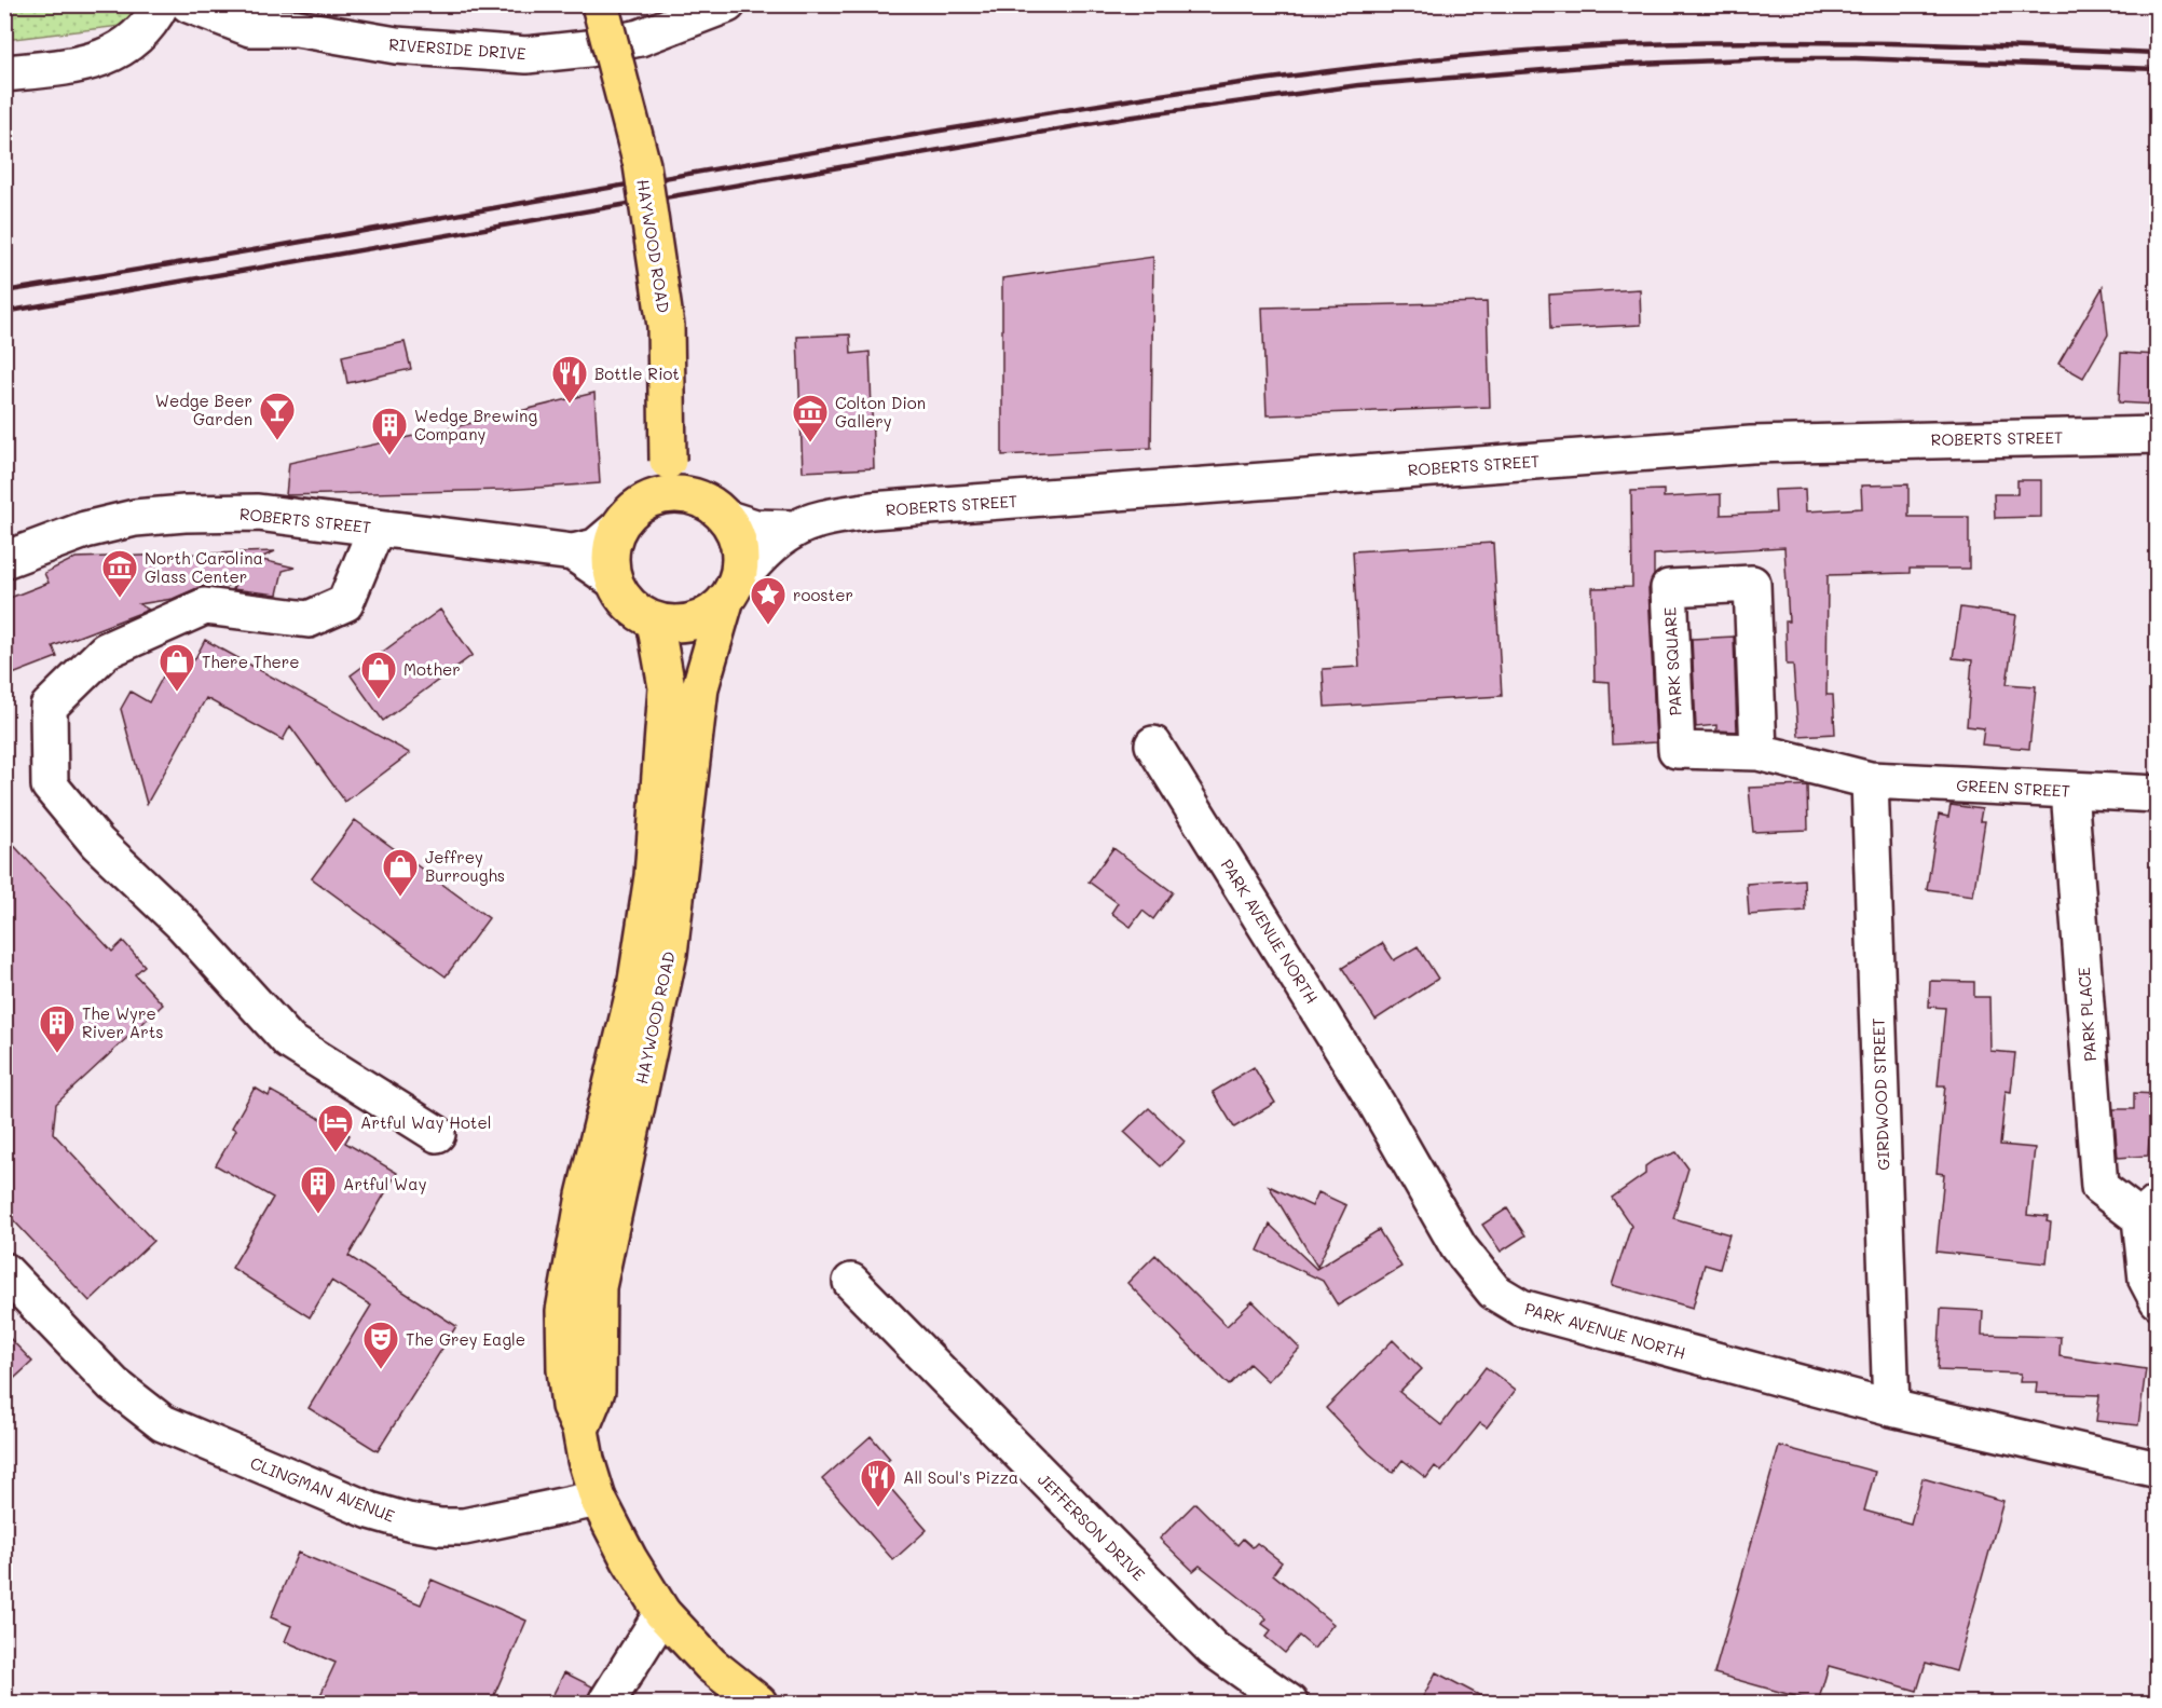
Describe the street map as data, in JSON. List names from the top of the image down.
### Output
{
  "streets": {
    "main road": ["HAYWOOD ROAD"],
    "street": [
      "RIVERSIDE DRIVE",
      "ROBERTS STREET",
      "PARK SQUARE",
      "GREEN STREET",
      "PARK AVENUE NORTH",
      "PARK PLACE",
      "GIRDWOOD STREET",
      "CLINGMAN AVENUE",
      "JEFFERSON DRIVE"
    ]
  },
  "crossings": [
    ["HAYWOOD ROAD", "ROBERTS STREET"],
    ["HAYWOOD ROAD", "CLINGMAN AVENUE"],
    ["PARK SQUARE", "GREEN STREET"],
    ["PARK SQUARE", "GIRDWOOD STREET"],
    ["GREEN STREET", "PARK PLACE"],
    ["GREEN STREET", "GIRDWOOD STREET"],
    ["PARK AVENUE NORTH", "GIRDWOOD STREET"]
  ],
  "places": {
    "restaurant": ["Bottle Riot", "All Soul's Pizza"],
    "bar": ["Wedge Beer Garden"],
    "museum": ["Colton Dion Gallery", "North Carolina Glass Center"],
    "building": ["Wedge Brewing Company", "The Wyre River Arts", "Artful Way"],
    "place": ["rooster"],
    "shop": ["There There", "Mother", "Jeffrey Burroughs"],
    "hotel": ["Artful Way Hotel"],
    "theatre": ["The Grey Eagle"]
  }
}
